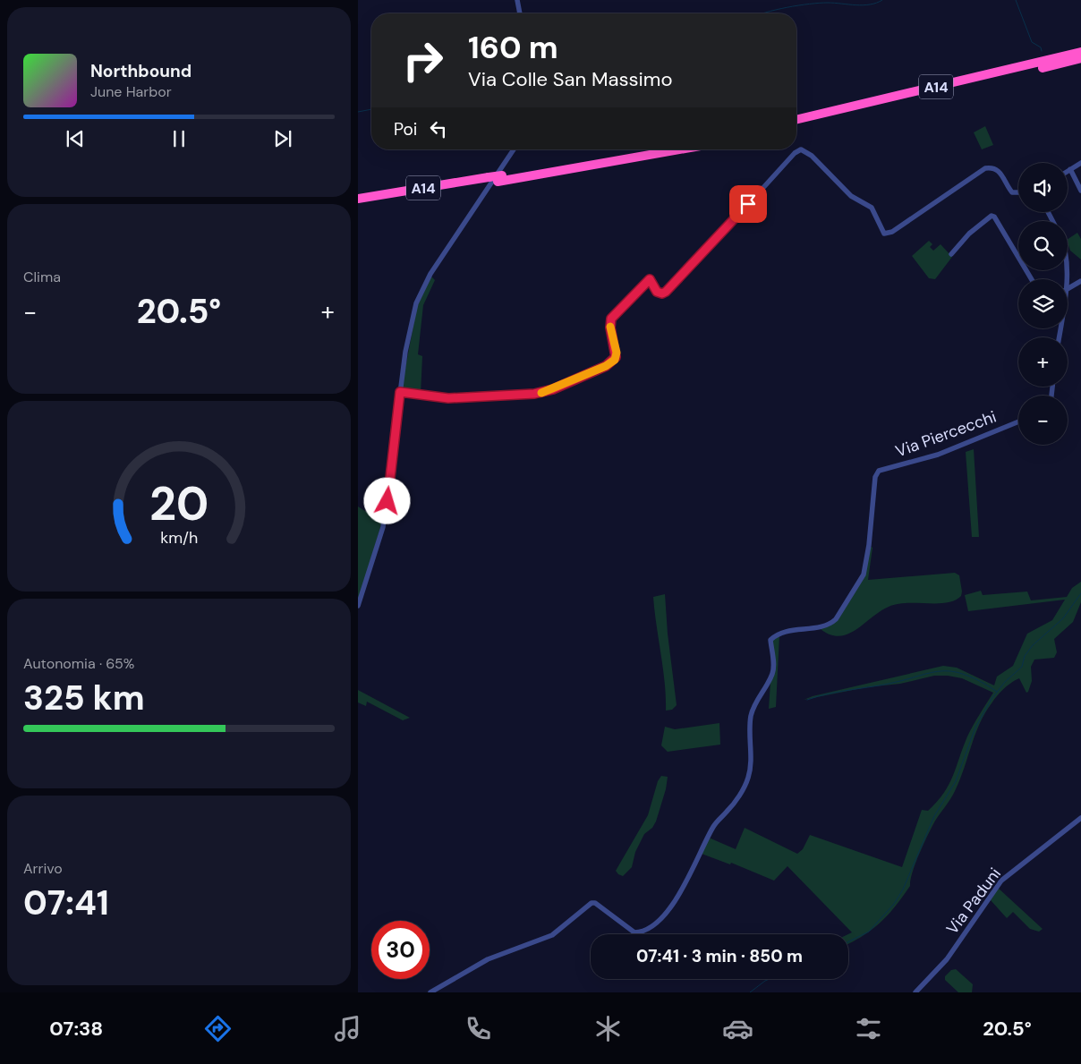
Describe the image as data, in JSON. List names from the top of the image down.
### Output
{
  "streets": {
    "highway": ["A14"],
    "street": ["Via Piercecchi", "Via Paduni"]
  },
  "page": {
    "turn": ["160 m", "Via Colle San Massimo"],
    "song": ["Northbound", "June Harbor"],
    "then": "Poi",
    "map_buttons": ["+", "−"],
    "tile": [
      "Clima",
      ["Autonomia · 65%", "325 km"],
      ["Arrivo", "07:41"]
    ],
    "heat": ["−", "20.5°", "+"],
    "limit": "30",
    "trip": "07:41 · 3 min · 850 m",
    "tabs": ["07:38", "20.5°"],
    "gauge": ["20", "km/h"]
  }
}
